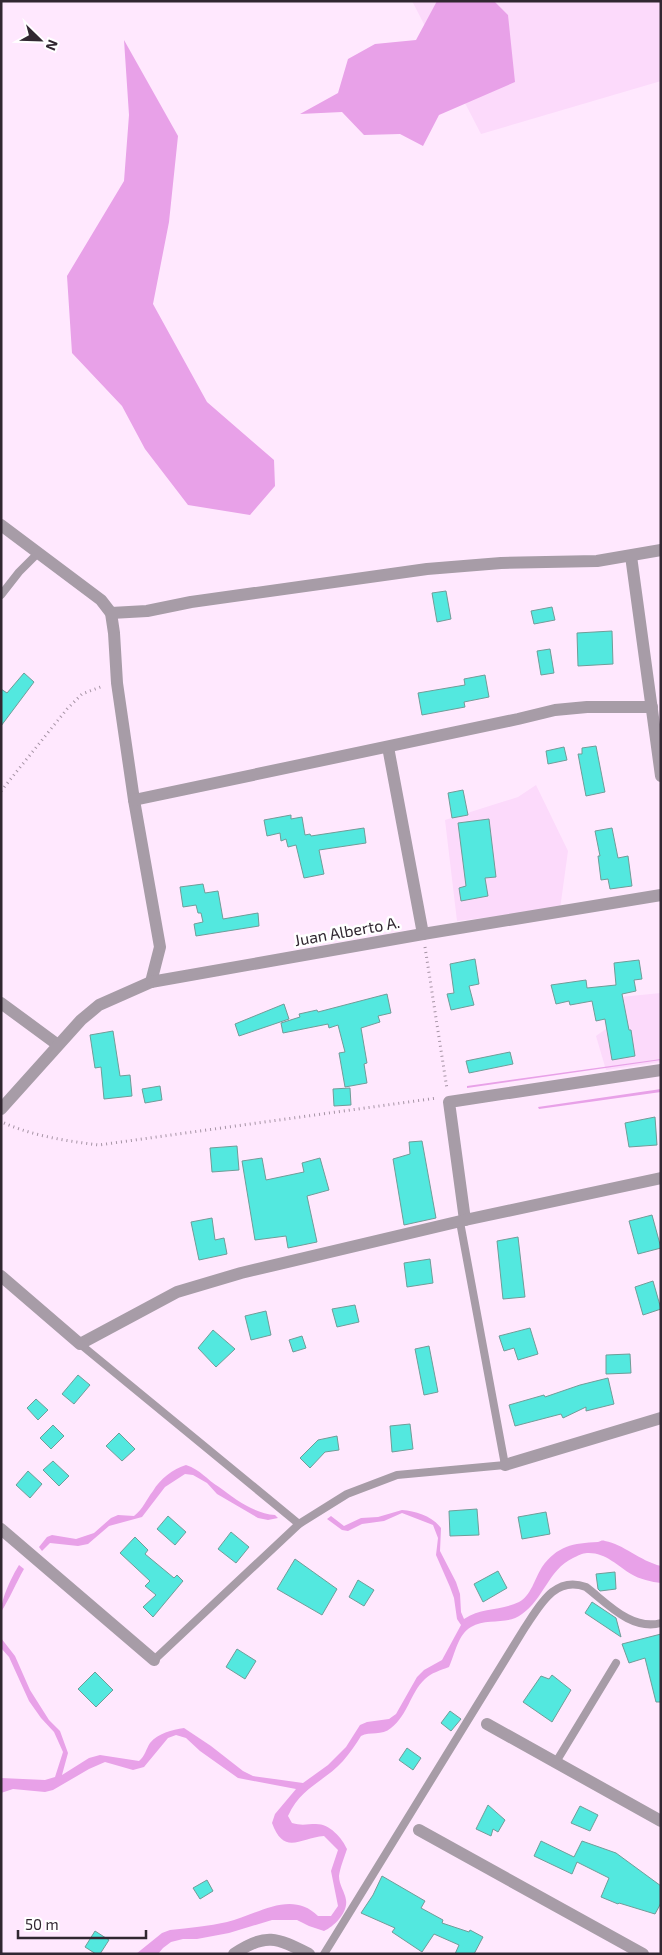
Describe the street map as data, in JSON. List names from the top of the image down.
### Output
{
  "streets": {
    "street": ["Juan Alberto A."]
  },
  "scale_bar": "50 m",
  "north": "bottom right"
}
